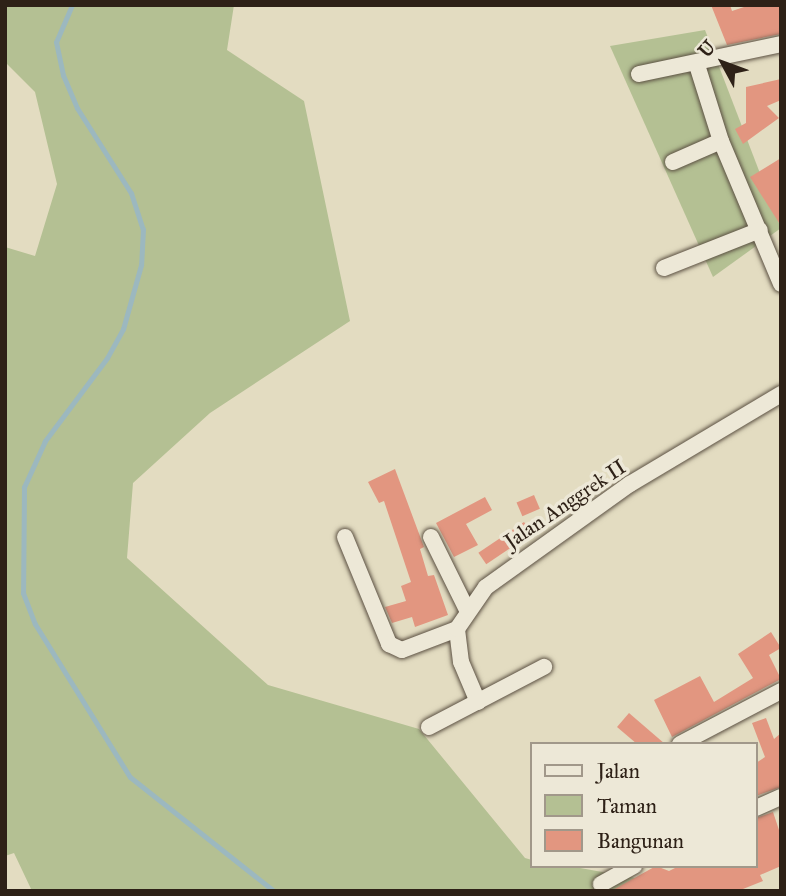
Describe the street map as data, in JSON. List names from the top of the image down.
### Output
{
  "streets": {
    "street": ["Jalan Anggrek II"]
  },
  "legend": ["Jalan", "Taman", "Bangunan"],
  "north": "top left"
}
